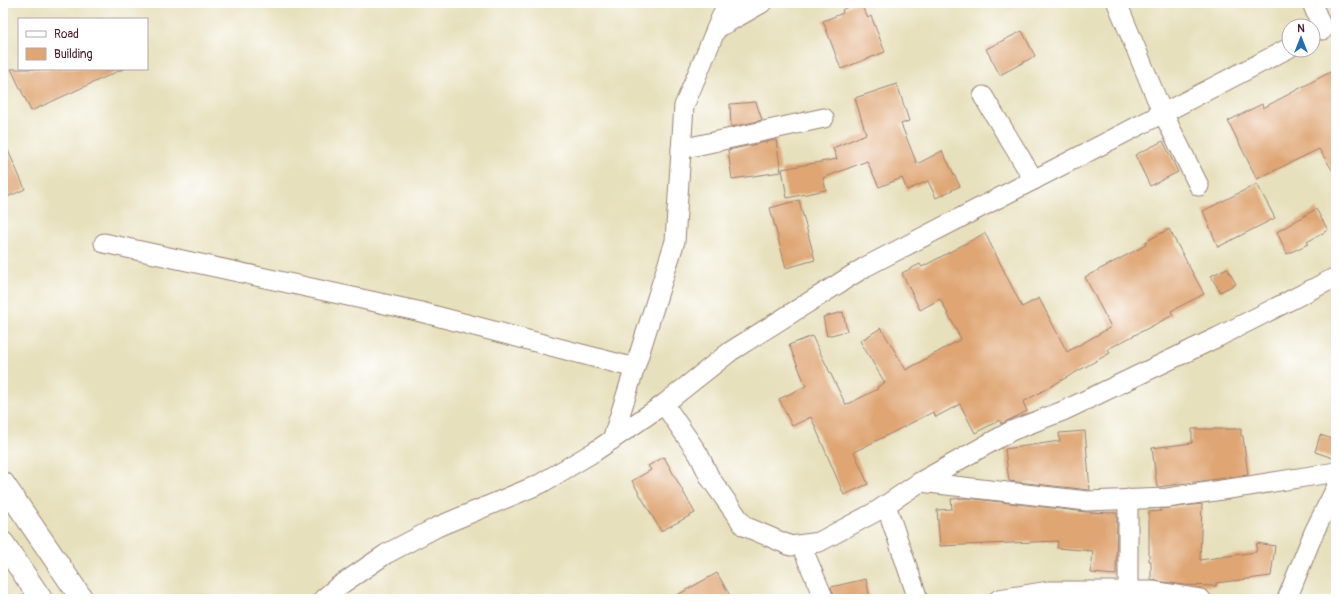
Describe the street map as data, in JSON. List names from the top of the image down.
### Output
{
  "legend": ["Road", "Building"],
  "north": "top"
}
